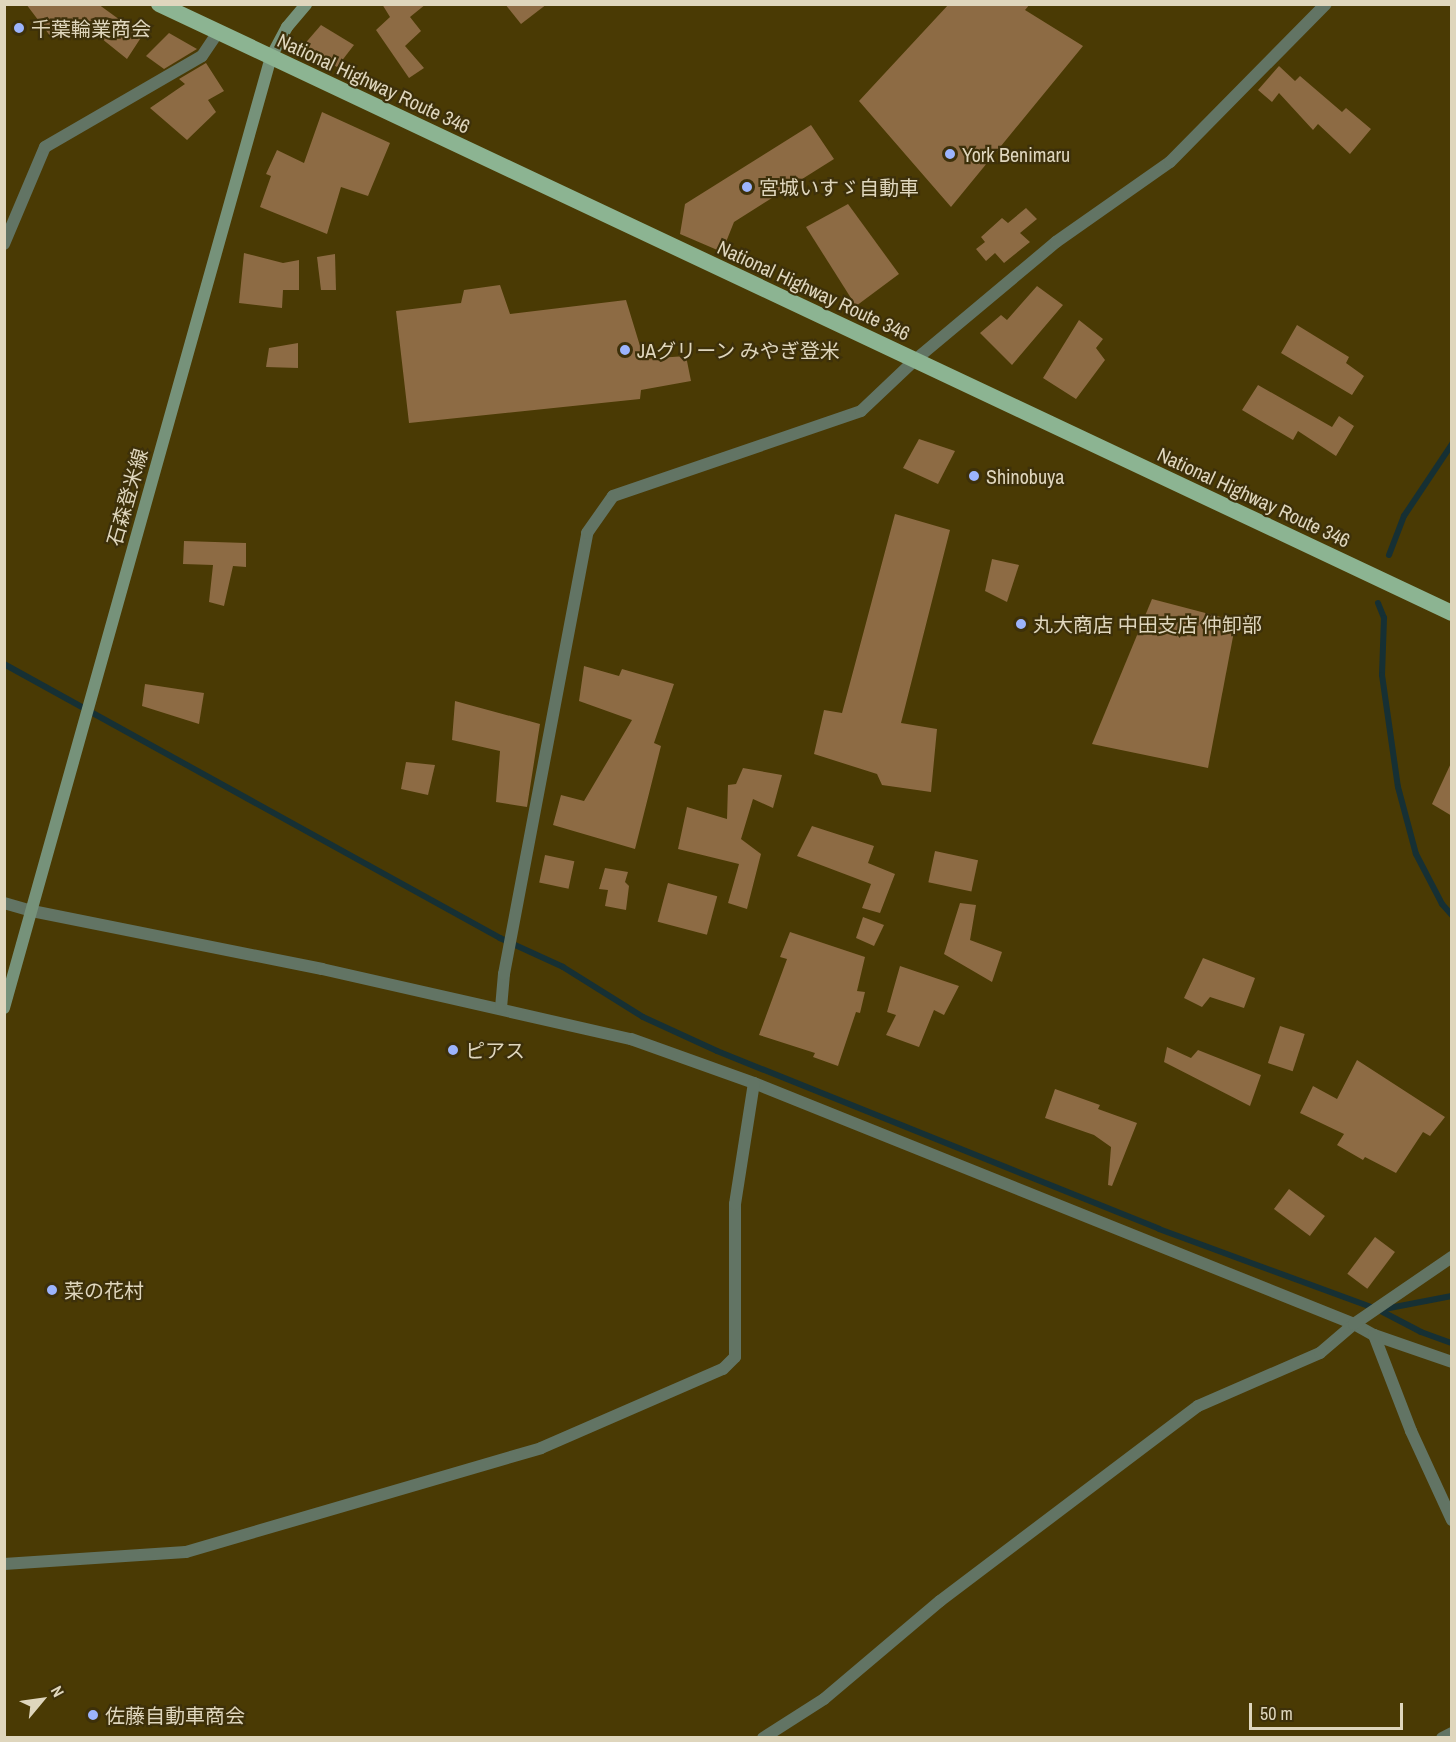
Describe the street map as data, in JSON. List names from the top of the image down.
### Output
{
  "streets": {
    "highway": ["National Highway Route 346"],
    "main road": ["石森登米線"]
  },
  "crossings": [
    ["National Highway Route 346", "石森登米線"]
  ],
  "places": [
    "千葉輪業商会",
    "York Benimaru",
    "宮城いすゞ自動車",
    "JAグリーン みやぎ登米",
    "Shinobuya",
    "丸大商店 中田支店 仲卸部",
    "ピアス",
    "菜の花村",
    "佐藤自動車商会"
  ],
  "scale_bar": "50 m",
  "north": "top right"
}
